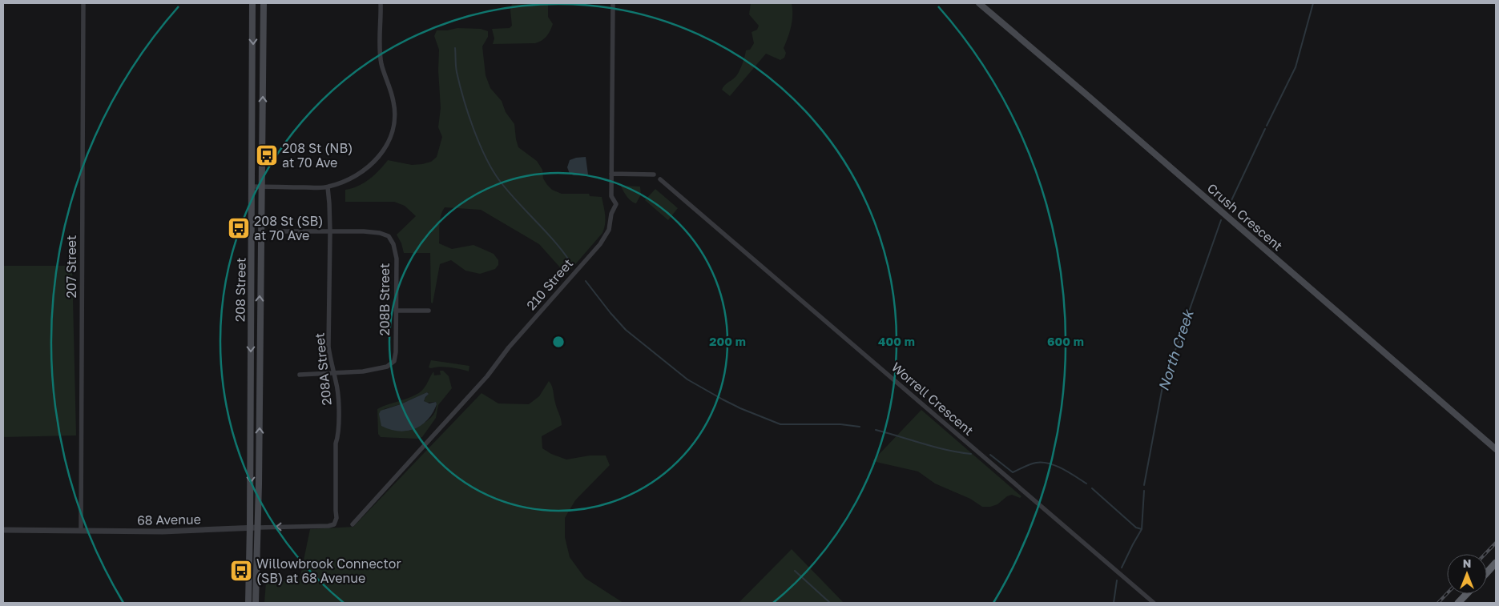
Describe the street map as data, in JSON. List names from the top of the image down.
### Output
{
  "streets": {
    "main road": ["Crush Crescent", "208 Street"],
    "street": [
      "207 Street",
      "210 Street",
      "208B Street",
      "208A Street",
      "Worrell Crescent",
      "68 Avenue"
    ]
  },
  "crossings": [
    ["207 Street", "68 Avenue"],
    ["208 Street", "68 Avenue"],
    ["208B Street", "208A Street"],
    ["208A Street", "68 Avenue"]
  ],
  "water": ["North Creek"],
  "places": {
    "bus stop": ["208 St (NB) at 70 Ave", "208 St (SB) at 70 Ave", "Willowbrook Connector (SB) at 68 Avenue"]
  },
  "north": "top",
  "rings": ["200 m", "400 m", "600 m"]
}
